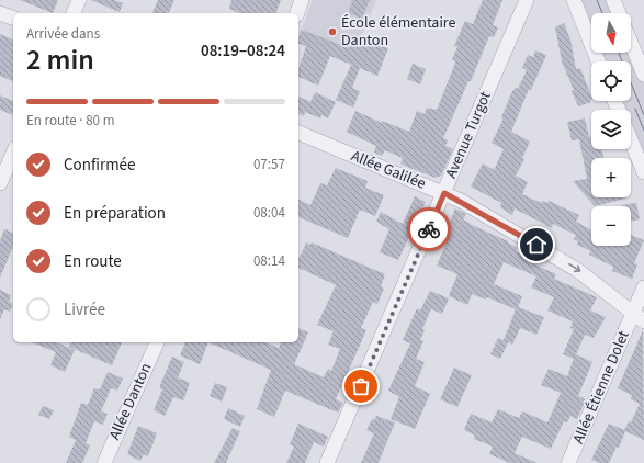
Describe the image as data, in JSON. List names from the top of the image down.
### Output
{
  "streets": {
    "street": [
      "Avenue Turgot",
      "Allée Galilée",
      "Allée Étienne Dolet",
      "Allée Danton"
    ]
  },
  "crossings": [
    ["Avenue Turgot", "Allée Galilée"],
    ["Allée Galilée", "Allée Étienne Dolet"]
  ],
  "one_way": ["Allée Galilée"],
  "places": ["École élémentaire Danton"],
  "north": "bottom",
  "page": {
    "map_buttons": ["+", "−"],
    "heading": ["2 min", "Arrivée dans", "08:19–08:24"],
    "bar": "En route · 80 m",
    "list": [
      ["Confirmée", "07:57"],
      ["En préparation", "08:04"],
      ["En route", "08:14"],
      "Livrée"
    ]
  }
}
